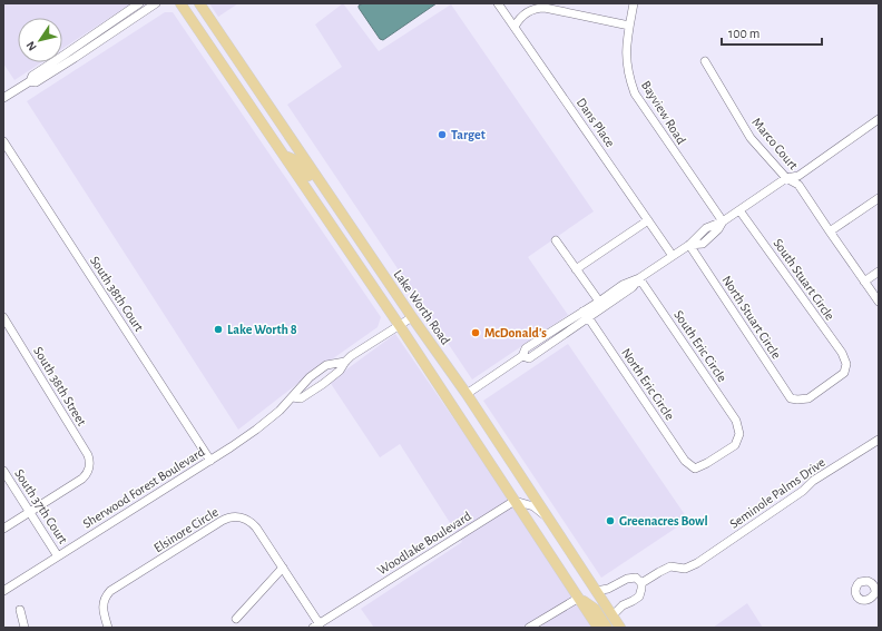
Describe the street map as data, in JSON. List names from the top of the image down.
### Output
{
  "streets": {
    "main road": ["Lake Worth Road"],
    "street": [
      "Bayview Road",
      "Dans Place",
      "Marco Court",
      "South Stuart Circle",
      "South 38th Court",
      "North Stuart Circle",
      "South Eric Circle",
      "North Eric Circle",
      "South 38th Street",
      "Sherwood Forest Boulevard",
      "Seminole Palms Drive",
      "South 37th Court",
      "Elsinore Circle",
      "Woodlake Boulevard"
    ]
  },
  "crossings": [
    ["South Stuart Circle", "North Stuart Circle"],
    ["South 38th Court", "Sherwood Forest Boulevard"],
    ["Lake Worth Road", "Sherwood Forest Boulevard"],
    ["South Eric Circle", "North Eric Circle"],
    ["South 38th Street", "South 37th Court"],
    ["Sherwood Forest Boulevard", "South 37th Court"],
    ["Elsinore Circle", "Woodlake Boulevard"]
  ],
  "places": [
    "Target",
    "Lake Worth 8",
    "McDonald's",
    "Greenacres Bowl"
  ],
  "scale_bar": "100 m",
  "north": "bottom left"
}
